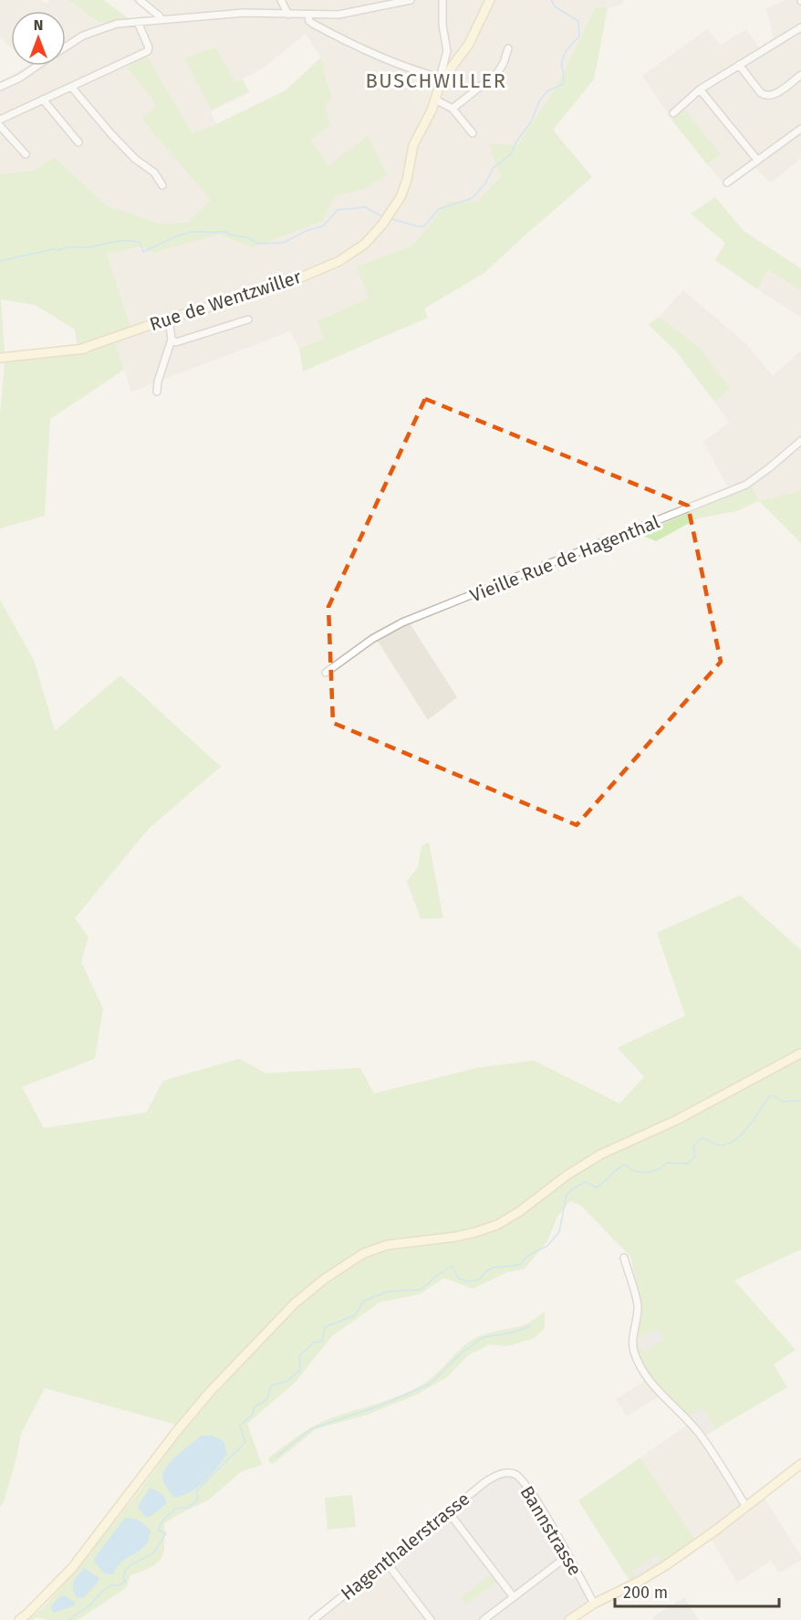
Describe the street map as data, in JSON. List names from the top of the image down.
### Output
{
  "streets": {
    "main road": ["Rue de Wentzwiller"],
    "street": ["Vieille Rue de Hagenthal", "Bannstrasse", "Hagenthalerstrasse"]
  },
  "crossings": [
    ["Bannstrasse", "Hagenthalerstrasse"]
  ],
  "districts": ["BUSCHWILLER"],
  "scale_bar": "200 m",
  "north": "top"
}
